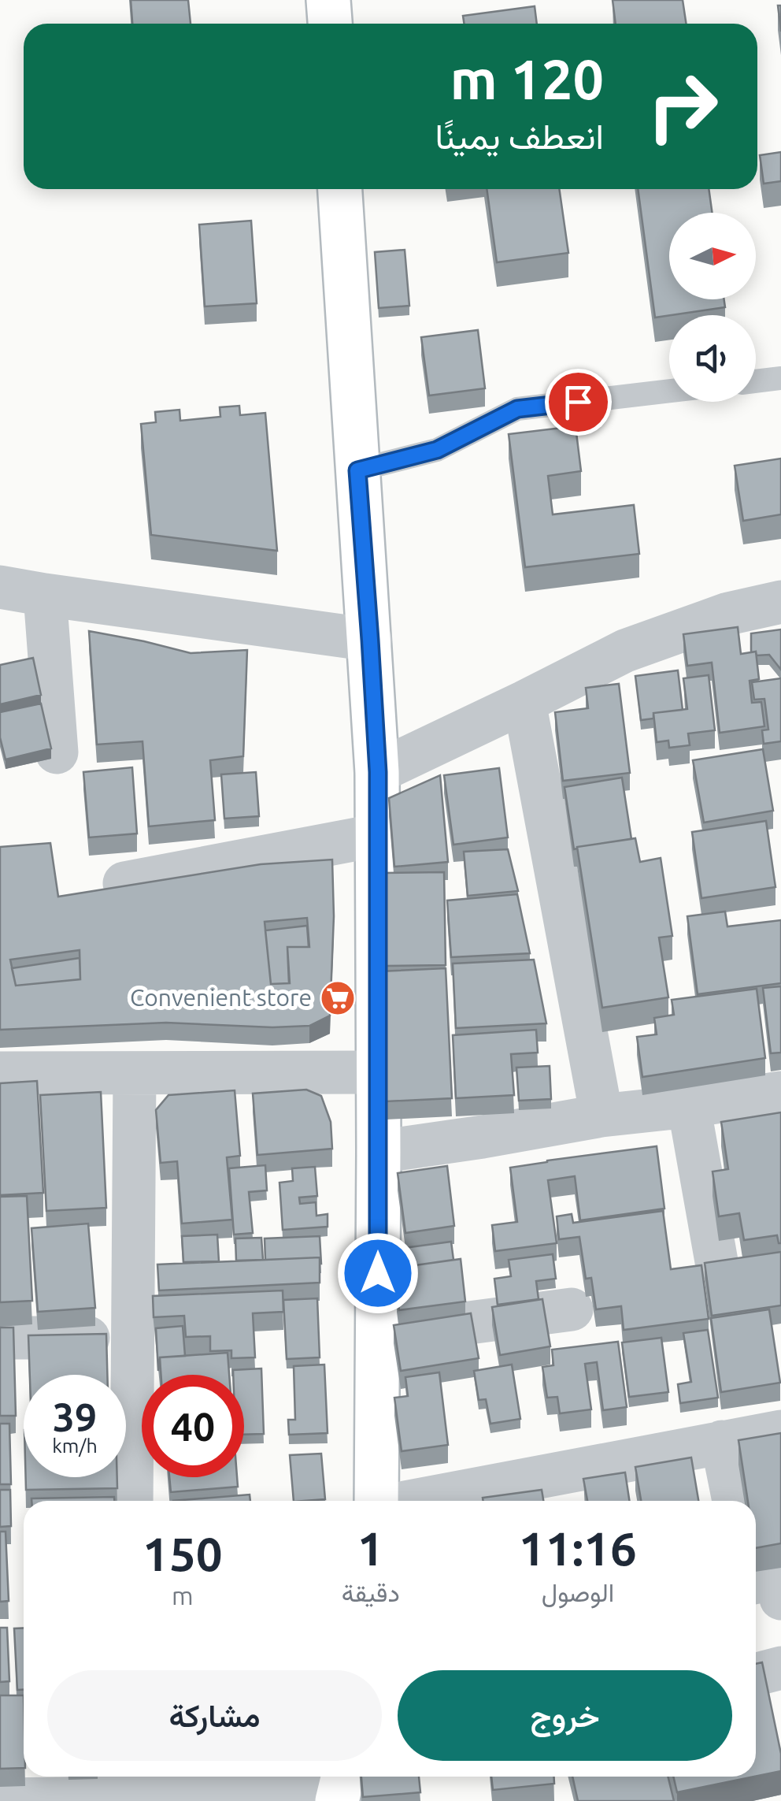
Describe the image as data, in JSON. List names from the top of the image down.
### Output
{
  "places": {
    "supermarket": ["Convenient store"]
  },
  "north": "right",
  "page": {
    "turn": ["120 m", "انعطف يمينًا"],
    "speed": "39 km/h",
    "limit": "40",
    "eta": [
      "11:16",
      "الوصول",
      "1",
      "دقيقة",
      "150",
      "m"
    ],
    "buttons": ["خروج", "مشاركة"]
  }
}
